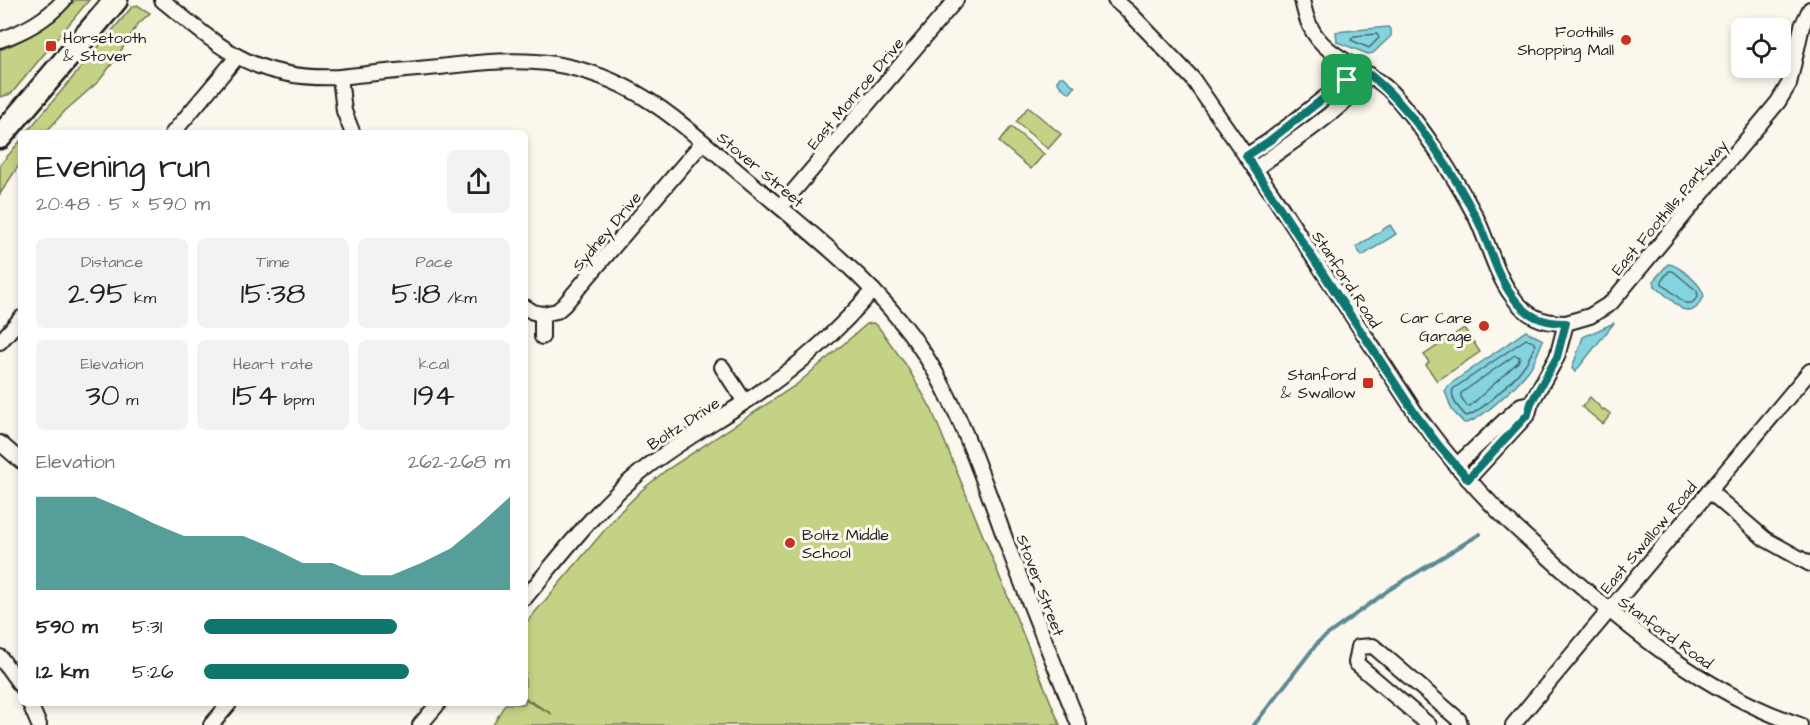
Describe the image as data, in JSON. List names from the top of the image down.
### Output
{
  "streets": {
    "street": [
      "East Monroe Drive",
      "Stover Street",
      "East Foothills Parkway",
      "Sydney Drive",
      "Stanford Road",
      "Boltz Drive",
      "East Swallow Road"
    ]
  },
  "crossings": [
    ["East Monroe Drive", "Stover Street"],
    ["Stover Street", "Sydney Drive"],
    ["Stover Street", "Boltz Drive"],
    ["Stanford Road", "East Swallow Road"]
  ],
  "places": {
    "other": ["Foothills Shopping Mall", "Car Care Garage", "Boltz Middle School"],
    "transit": ["Horsetooth & Stover", "Stanford & Swallow"]
  },
  "page": {
    "heading": ["Evening run", "20:48 · 5 × 590 m"],
    "stats": [
      ["Distance", "2.95 km"],
      ["Time", "15:38"],
      ["Pace", "5:18 /km"],
      ["Elevation", "30 m"],
      ["Heart rate", "154 bpm"],
      ["kcal", "194"]
    ],
    "chart": ["Elevation", "262–268 m"],
    "list": [
      {
        "name": "590 m",
        "note": "5:31"
      },
      {
        "name": "1.2 km",
        "note": "5:26"
      }
    ]
  }
}
